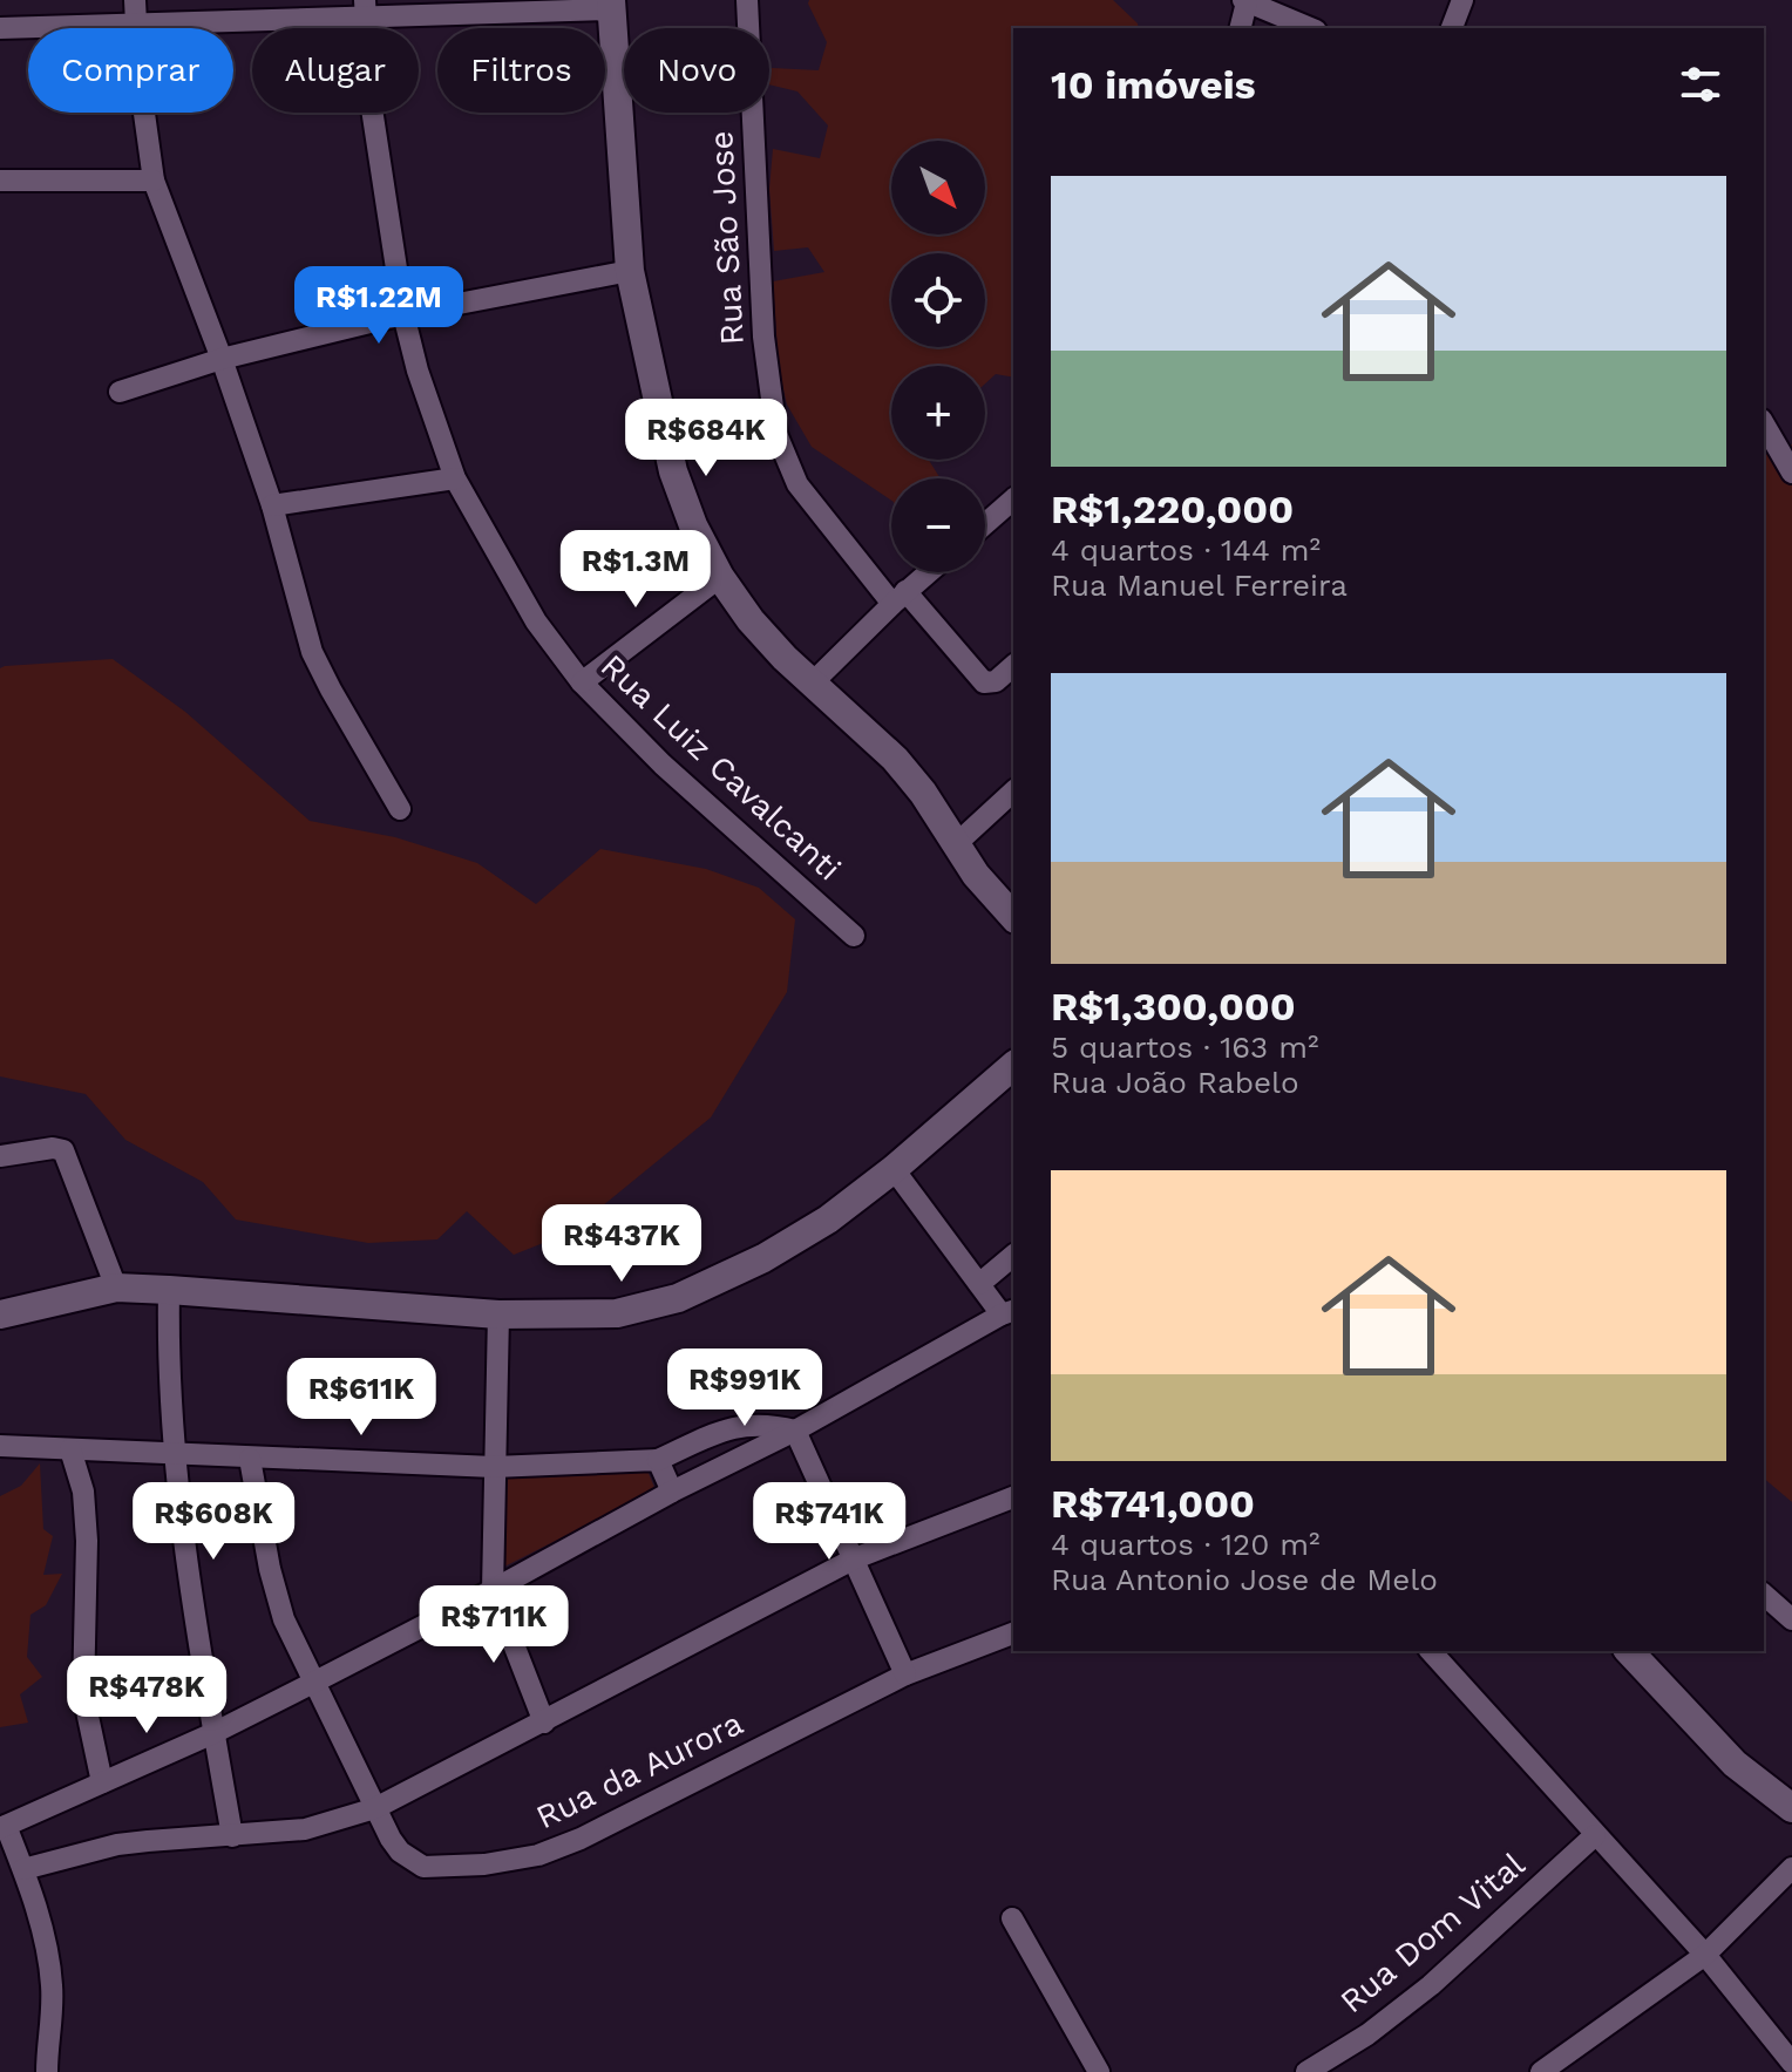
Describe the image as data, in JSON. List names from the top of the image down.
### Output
{
  "streets": {
    "street": [
      "Rua São Jose",
      "Rua Luiz Cavalcanti",
      "Rua da Aurora",
      "Rua Dom Vital"
    ]
  },
  "north": "bottom right",
  "page": {
    "chip": [
      "Comprar",
      "Alugar",
      "Filtros",
      "Novo"
    ],
    "heading": "10 imóveis",
    "map_buttons": ["+", "−"],
    "list": [
      {
        "name": "R$1,220,000",
        "note": "4 quartos · 144 m² · Rua Manuel Ferreira"
      },
      {
        "name": "R$1,300,000",
        "note": "5 quartos · 163 m² · Rua João Rabelo"
      },
      {
        "name": "R$741,000",
        "note": "4 quartos · 120 m² · Rua Antonio Jose de Melo"
      }
    ],
    "price": [
      "R$1.22M",
      "R$684K",
      "R$1.3M",
      "R$437K",
      "R$991K",
      "R$611K",
      "R$608K",
      "R$741K",
      "R$711K",
      "R$478K"
    ]
  }
}
